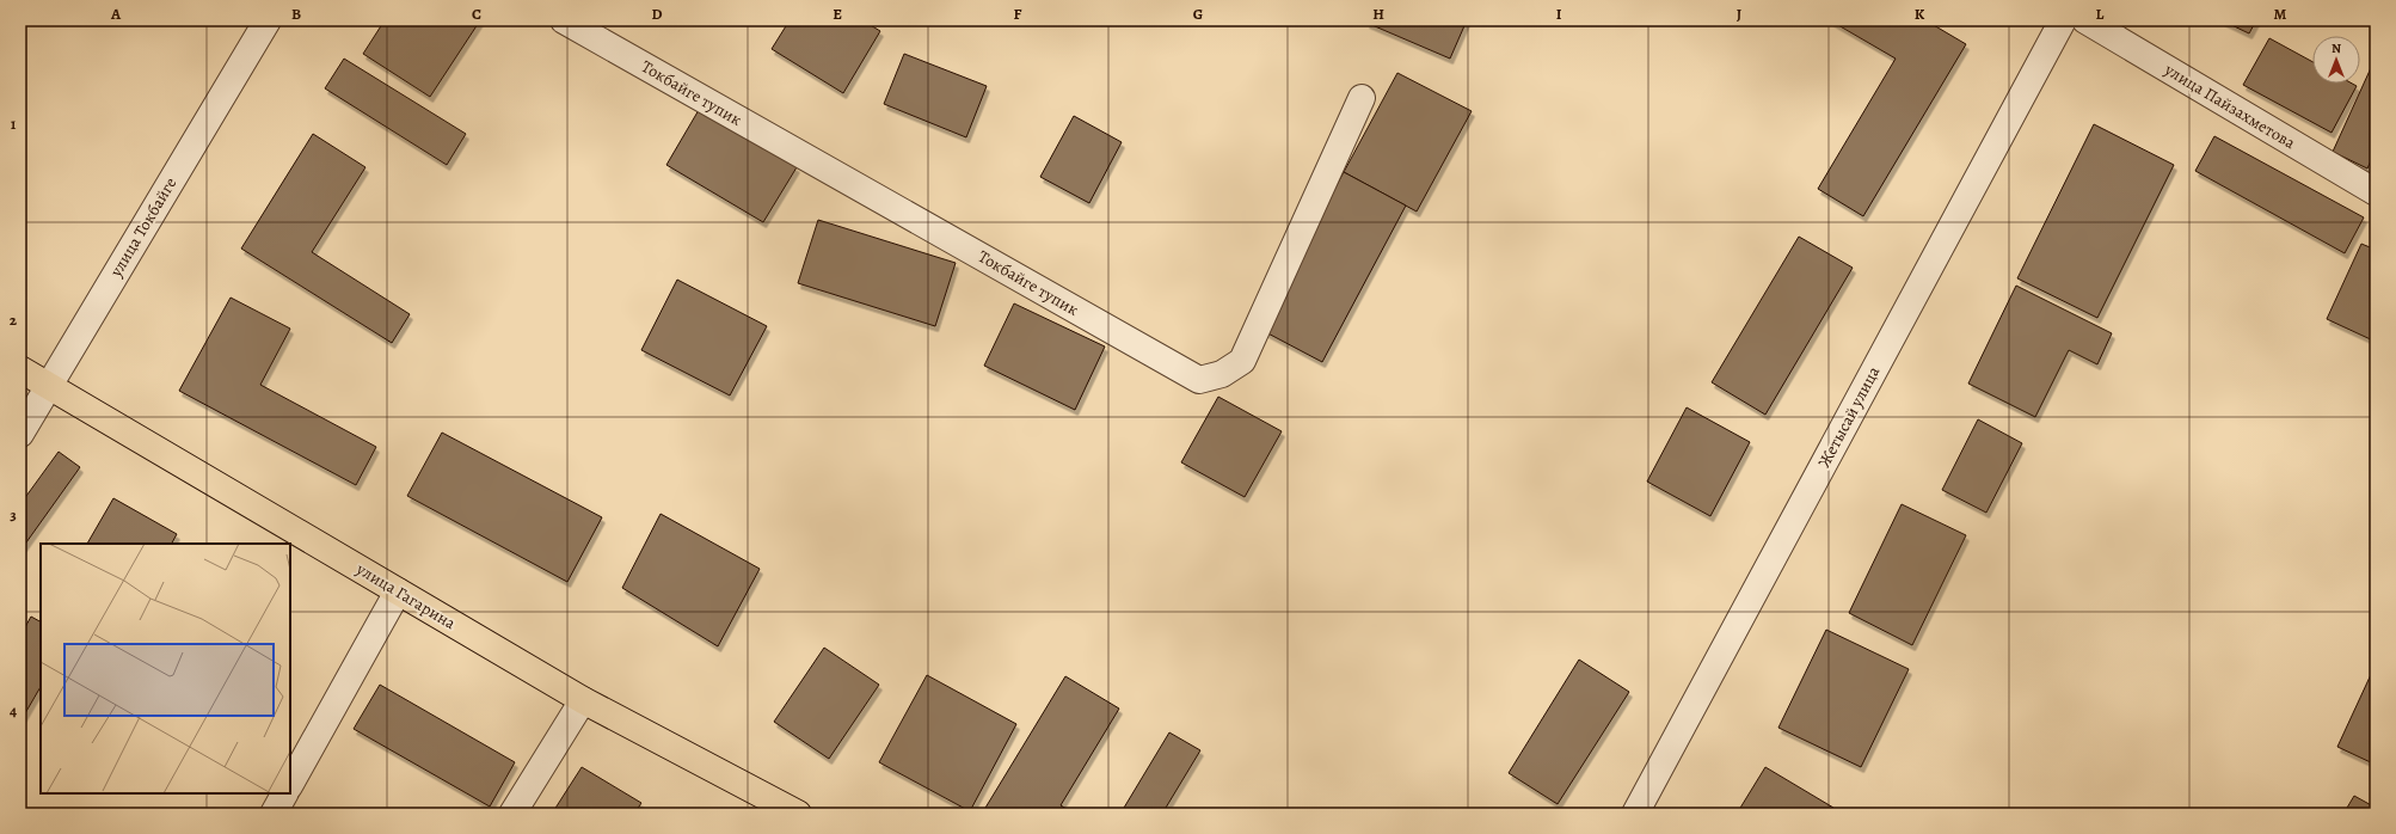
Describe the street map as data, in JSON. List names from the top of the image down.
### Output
{
  "streets": {
    "main road": ["улица Гагарина"],
    "street": [
      "Токбайге тупик",
      "улица Пайзахметова",
      "улица Токбайге",
      "Жетысай улица"
    ]
  },
  "crossings": [
    ["улица Токбайге", "улица Гагарина"]
  ],
  "north": "top",
  "grid": {
    "columns": [
      "A",
      "B",
      "C",
      "D",
      "E",
      "F",
      "G",
      "H",
      "I",
      "J",
      "K",
      "L",
      "M"
    ],
    "rows": [
      "1",
      "2",
      "3",
      "4"
    ]
  }
}
